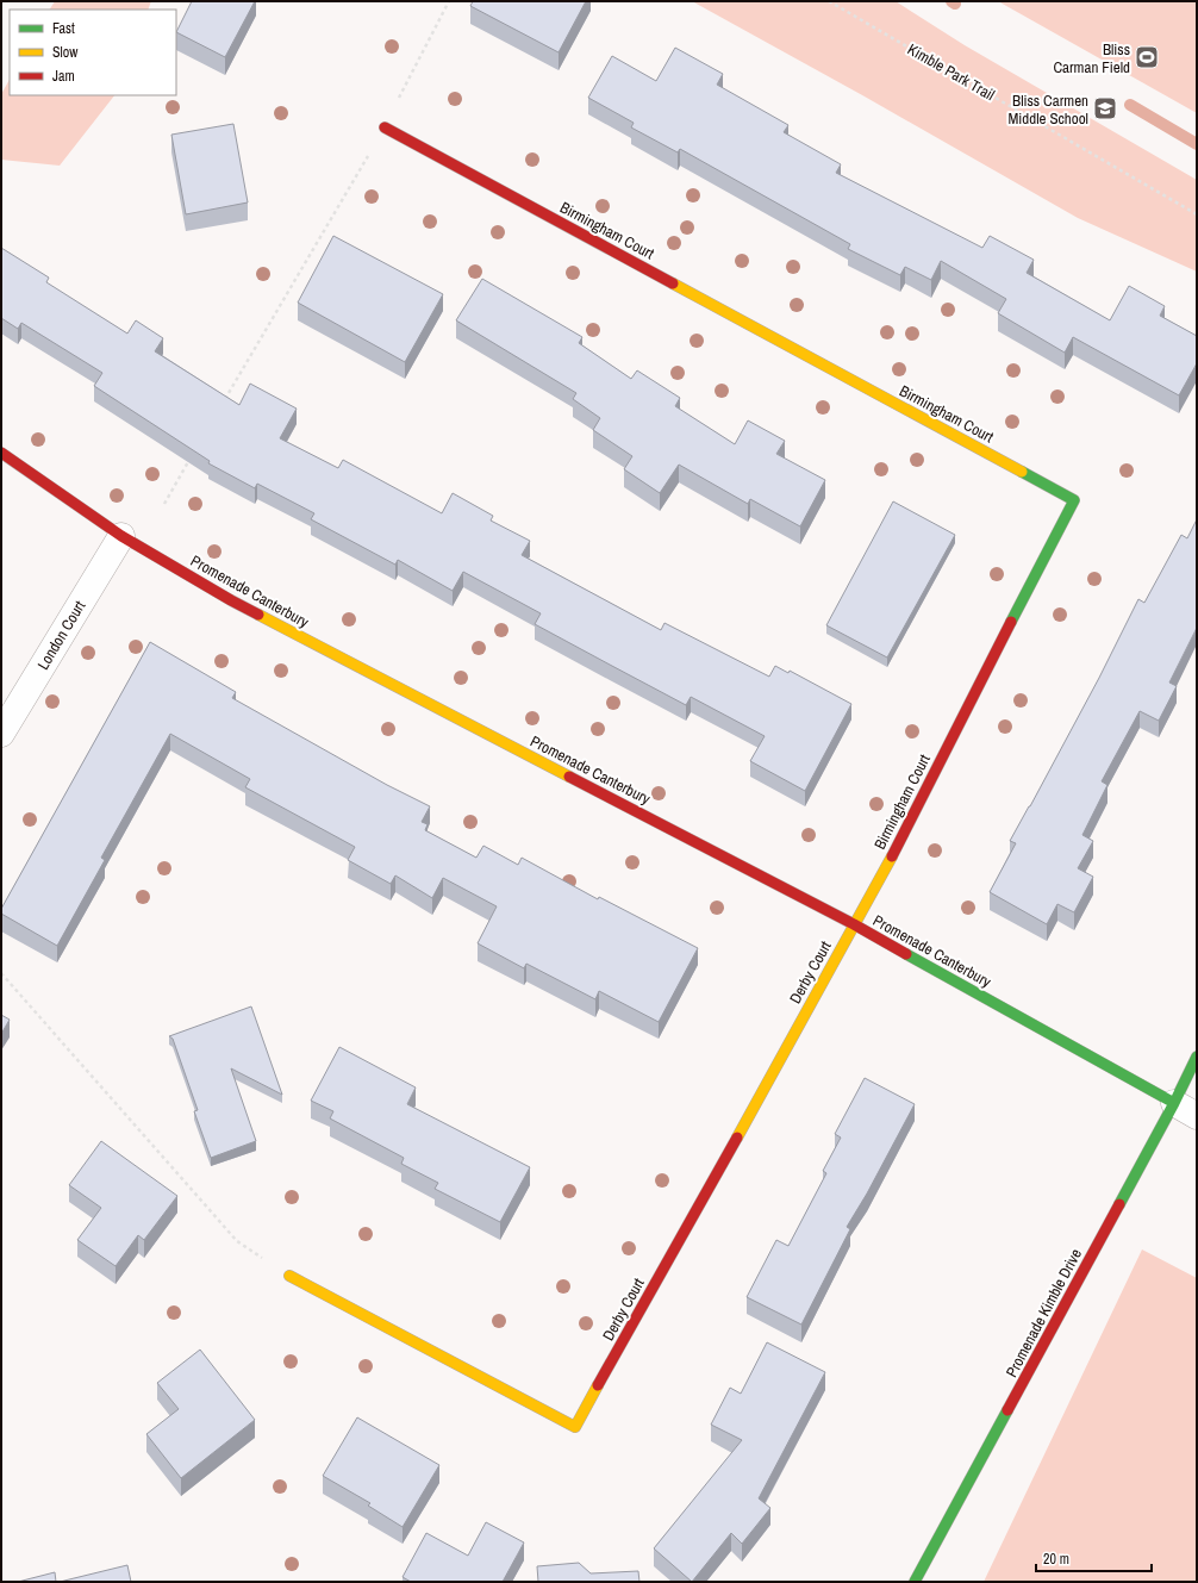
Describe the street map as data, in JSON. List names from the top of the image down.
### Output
{
  "streets": {
    "street": [
      "Birmingham Court",
      "Promenade Canterbury",
      "London Court",
      "Derby Court",
      "Promenade Kimble Drive"
    ],
    "path": ["Kimble Park Trail"]
  },
  "crossings": [
    ["Birmingham Court", "Promenade Canterbury"],
    ["Birmingham Court", "Derby Court"],
    ["Promenade Canterbury", "London Court"],
    ["Promenade Canterbury", "Derby Court"],
    ["Promenade Canterbury", "Promenade Kimble Drive"]
  ],
  "places": {
    "sports": ["Bliss Carman Field"],
    "school or university": ["Bliss Carmen Middle School"]
  },
  "legend": ["Fast", "Slow", "Jam"],
  "scale_bar": "20 m"
}
